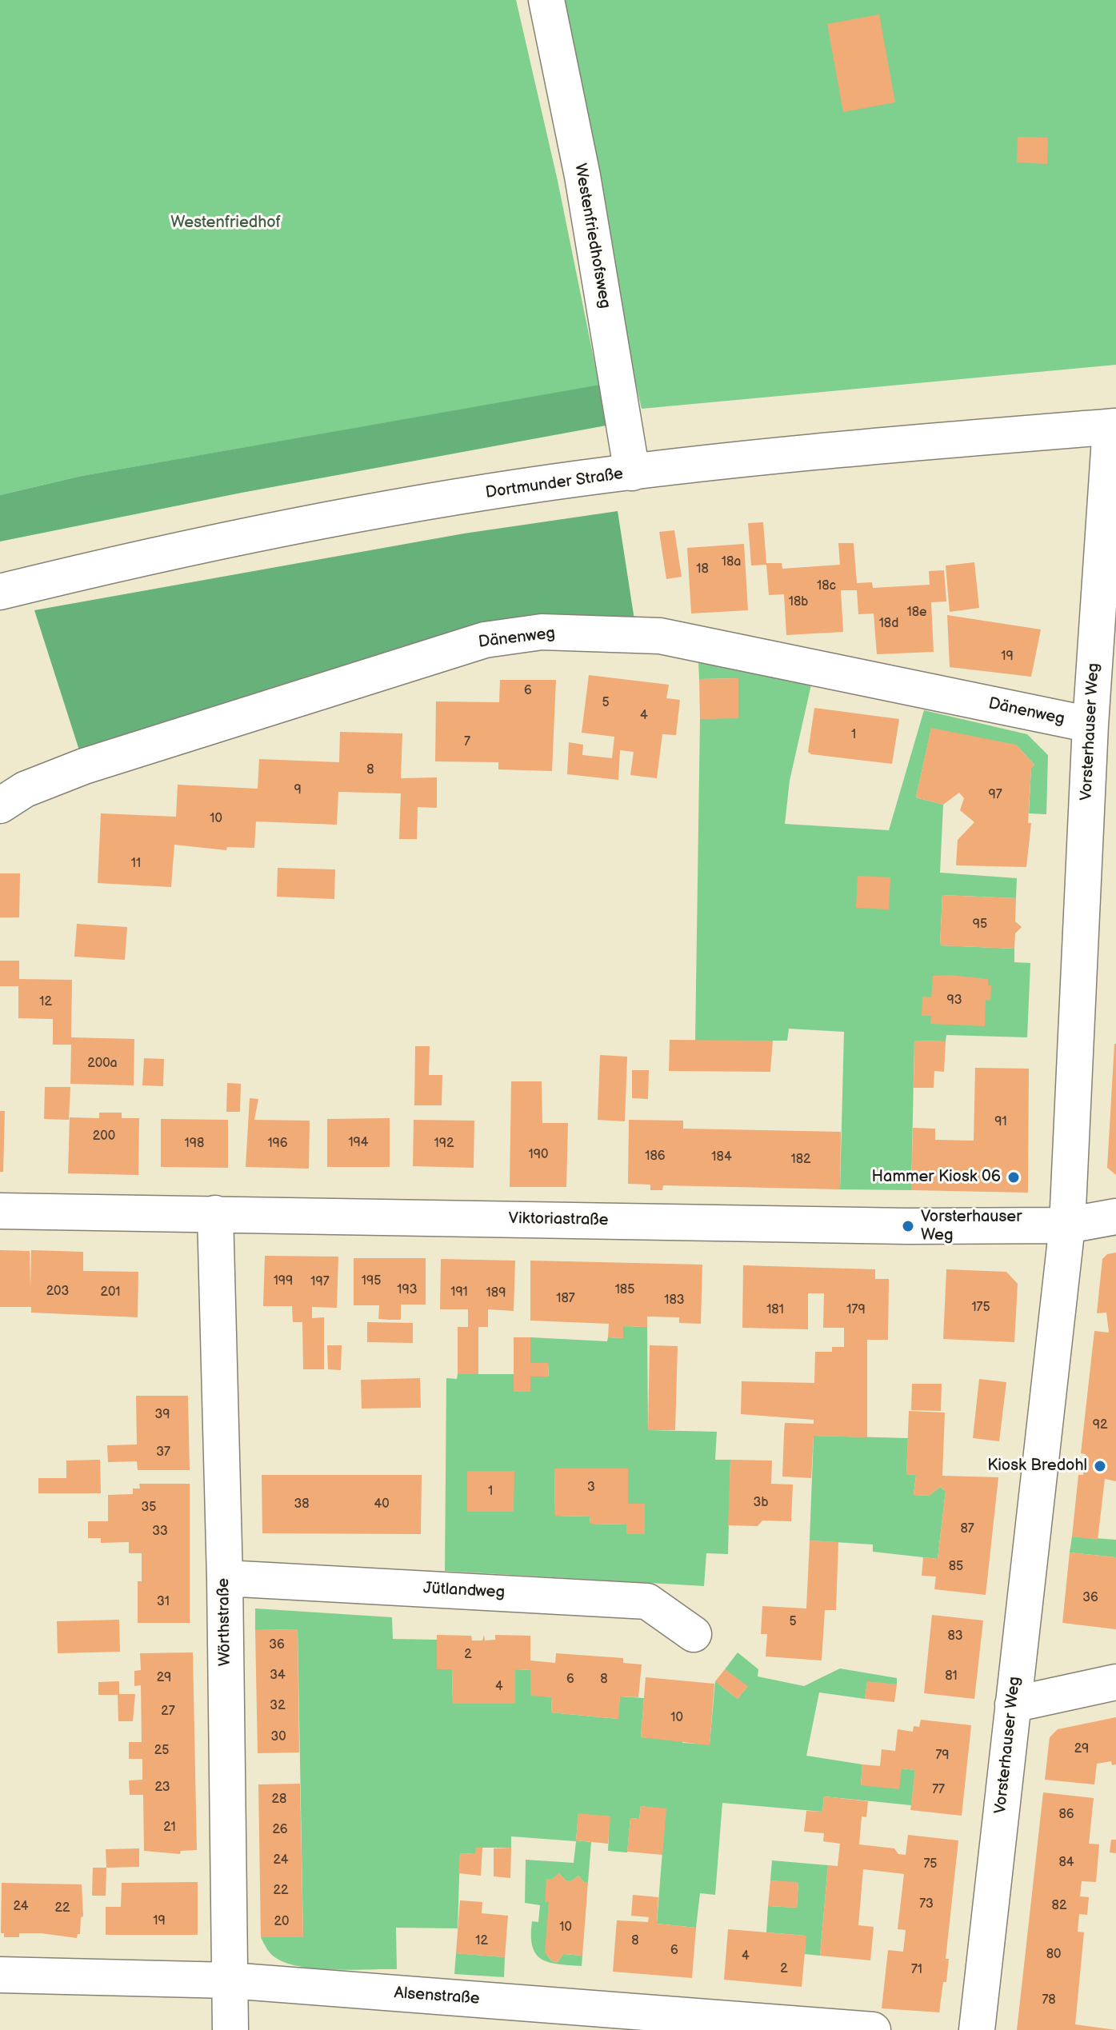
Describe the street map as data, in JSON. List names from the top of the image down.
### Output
{
  "streets": {
    "street": [
      "Westenfriedhofsweg",
      "Dortmunder Straße",
      "Dänenweg",
      "Vorsterhauser Weg",
      "Viktoriastraße",
      "Jütlandweg",
      "Wörthstraße",
      "Alsenstraße"
    ]
  },
  "crossings": [
    ["Westenfriedhofsweg", "Dortmunder Straße"],
    ["Dortmunder Straße", "Vorsterhauser Weg"],
    ["Dänenweg", "Vorsterhauser Weg"],
    ["Vorsterhauser Weg", "Viktoriastraße"],
    ["Viktoriastraße", "Wörthstraße"],
    ["Jütlandweg", "Wörthstraße"],
    ["Wörthstraße", "Alsenstraße"]
  ],
  "parks": ["Westenfriedhof"],
  "places": ["Hammer Kiosk 06", "Vorsterhauser Weg", "Kiosk Bredohl"],
  "house_numbers": [
    "18a",
    "18",
    "18c",
    "18b",
    "18e",
    "18d",
    "19",
    "6",
    "5",
    "4",
    "1",
    "7",
    "8",
    "9",
    "97",
    "10",
    "11",
    "95",
    "93",
    "12",
    "200a",
    "91",
    "200",
    "194",
    "198",
    "196",
    "192",
    "190",
    "186",
    "184",
    "182",
    "199",
    "195",
    "197",
    "193",
    "185",
    "203",
    "201",
    "191",
    "189",
    "187",
    "183",
    "175",
    "181",
    "179",
    "39",
    "92",
    "37",
    "3",
    "1",
    "3b",
    "38",
    "40",
    "35",
    "87",
    "33",
    "85",
    "36",
    "31",
    "5",
    "83",
    "36",
    "2",
    "34",
    "81",
    "29",
    "6",
    "8",
    "4",
    "32",
    "27",
    "10",
    "30",
    "29",
    "25",
    "79",
    "23",
    "77",
    "28",
    "86",
    "21",
    "26",
    "24",
    "84",
    "75",
    "22",
    "73",
    "82",
    "24",
    "22",
    "19",
    "20",
    "10",
    "12",
    "8",
    "6",
    "80",
    "4",
    "2",
    "71",
    "78"
  ]
}
